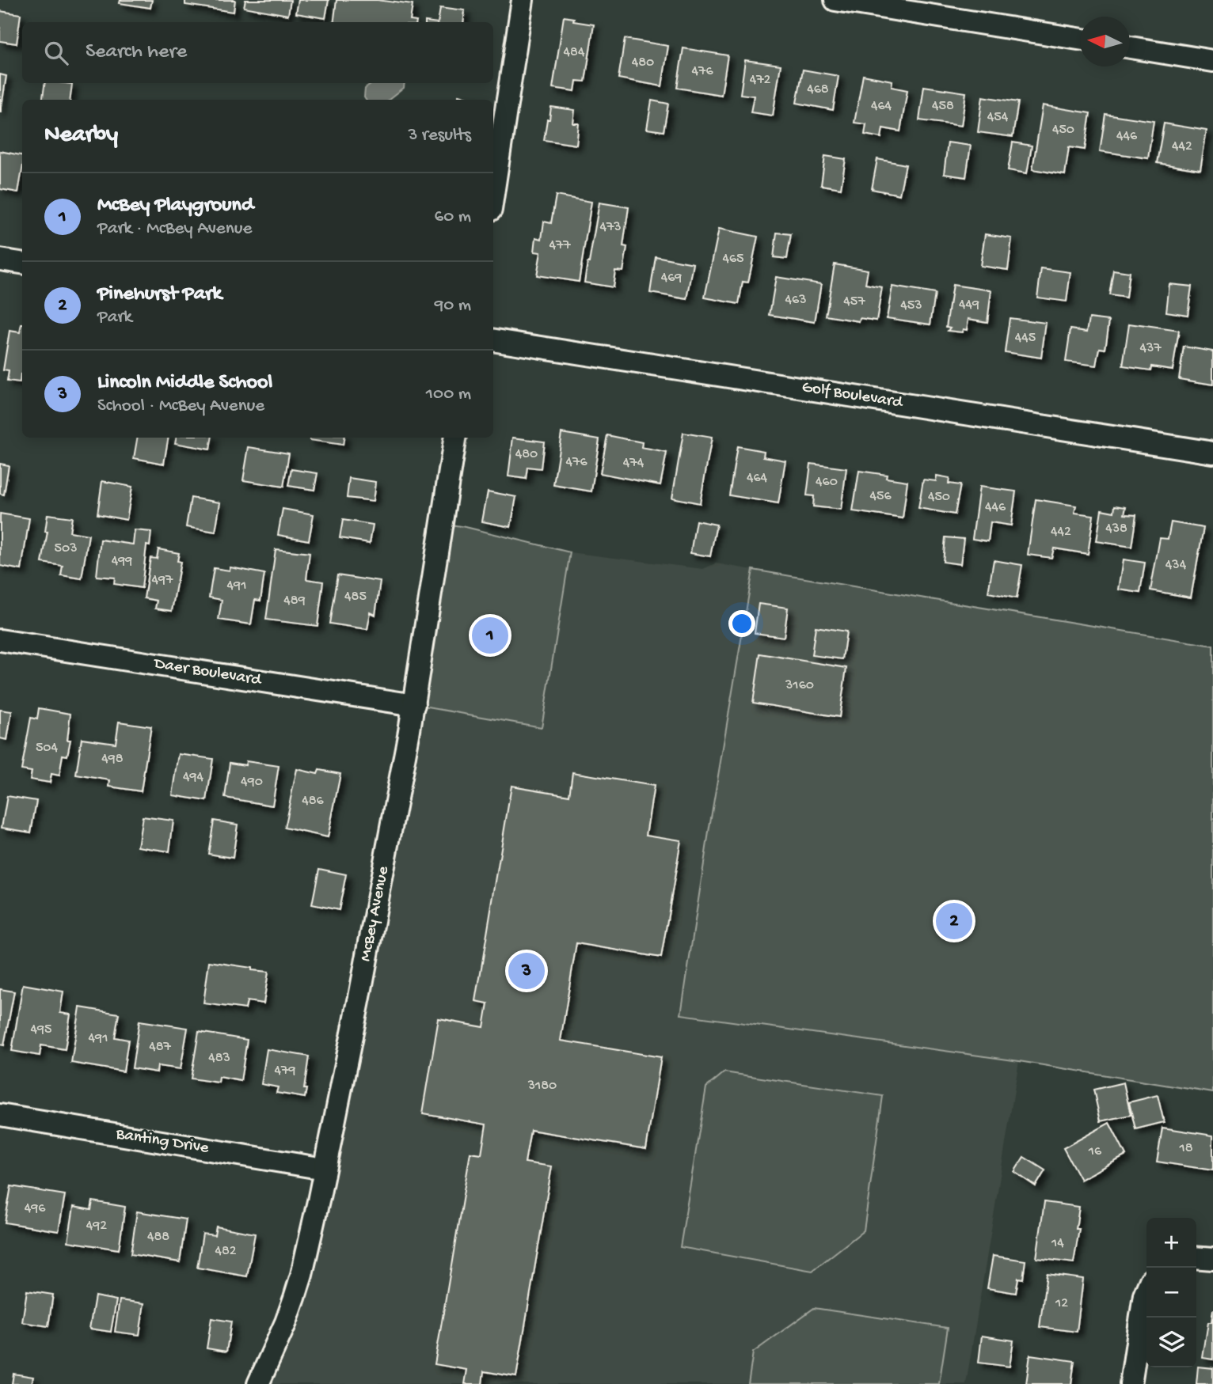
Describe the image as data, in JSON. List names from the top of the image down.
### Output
{
  "streets": {
    "street": [
      "Golf Boulevard",
      "Daer Boulevard",
      "McBey Avenue",
      "Banting Drive"
    ]
  },
  "crossings": [
    ["Daer Boulevard", "McBey Avenue"],
    ["McBey Avenue", "Banting Drive"]
  ],
  "house_numbers": [
    "484",
    "480",
    "476",
    "472",
    "468",
    "464",
    "458",
    "454",
    "450",
    "446",
    "442",
    "473",
    "477",
    "465",
    "469",
    "463",
    "457",
    "449",
    "453",
    "445",
    "437",
    "480",
    "476",
    "474",
    "464",
    "460",
    "456",
    "450",
    "446",
    "438",
    "442",
    "503",
    "499",
    "434",
    "497",
    "491",
    "485",
    "489",
    "3160",
    "504",
    "498",
    "494",
    "490",
    "486",
    "495",
    "491",
    "487",
    "483",
    "479",
    "3180",
    "18",
    "16",
    "496",
    "492",
    "488",
    "14",
    "482",
    "12"
  ],
  "north": "left",
  "page": {
    "search": "Search here",
    "heading": ["Nearby", "3 results"],
    "list": [
      {
        "mark": "1",
        "name": "McBey Playground",
        "note": "Park · McBey Avenue",
        "value": "60 m"
      },
      {
        "mark": "2",
        "name": "Pinehurst Park",
        "note": "Park",
        "value": "90 m"
      },
      {
        "mark": "3",
        "name": "Lincoln Middle School",
        "note": "School · McBey Avenue",
        "value": "100 m"
      }
    ],
    "pins": ["1", "2", "3"],
    "map_buttons": ["+", "−"]
  }
}
